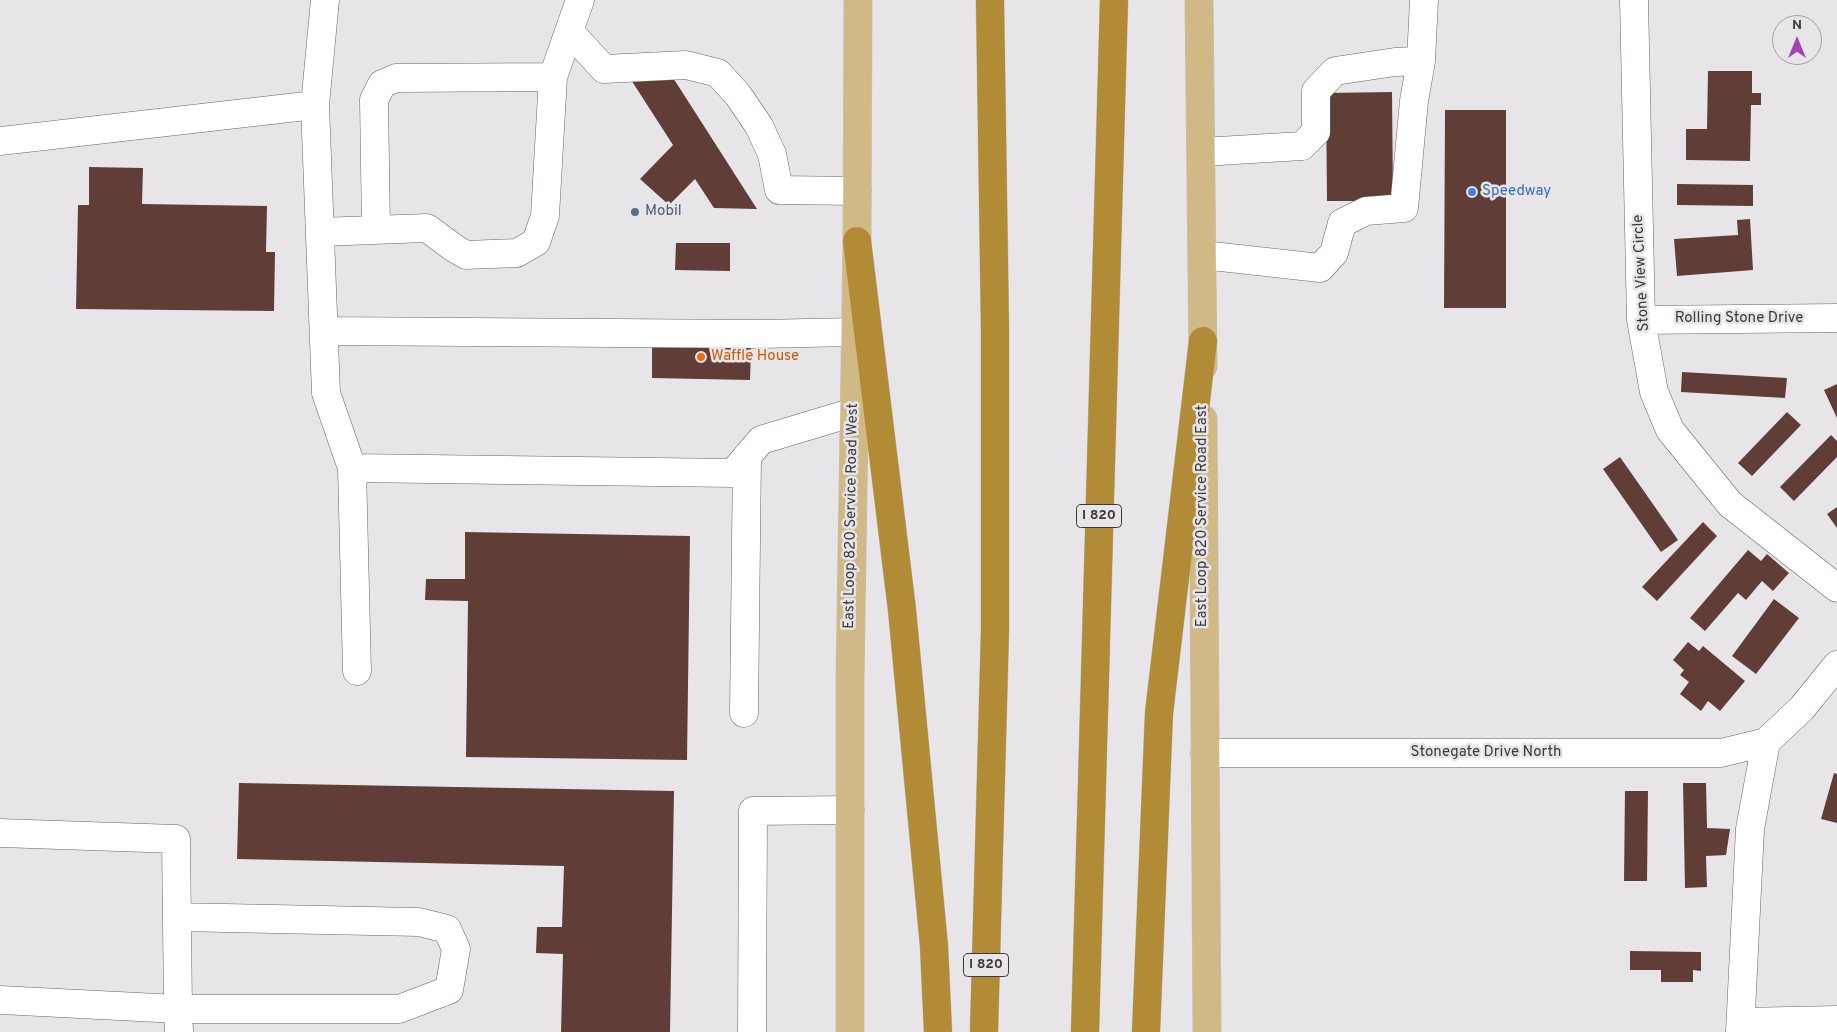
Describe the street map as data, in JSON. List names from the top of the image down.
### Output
{
  "streets": {
    "highway": ["I 820"],
    "main road": ["East Loop 820 Service Road West", "East Loop 820 Service Road East"],
    "street": ["Stone View Circle", "Rolling Stone Drive", "Stonegate Drive North"]
  },
  "crossings": [
    ["Stone View Circle", "Rolling Stone Drive"],
    ["East Loop 820 Service Road East", "Stonegate Drive North"]
  ],
  "places": ["Speedway", "Mobil", "Waffle House"],
  "north": "top"
}
